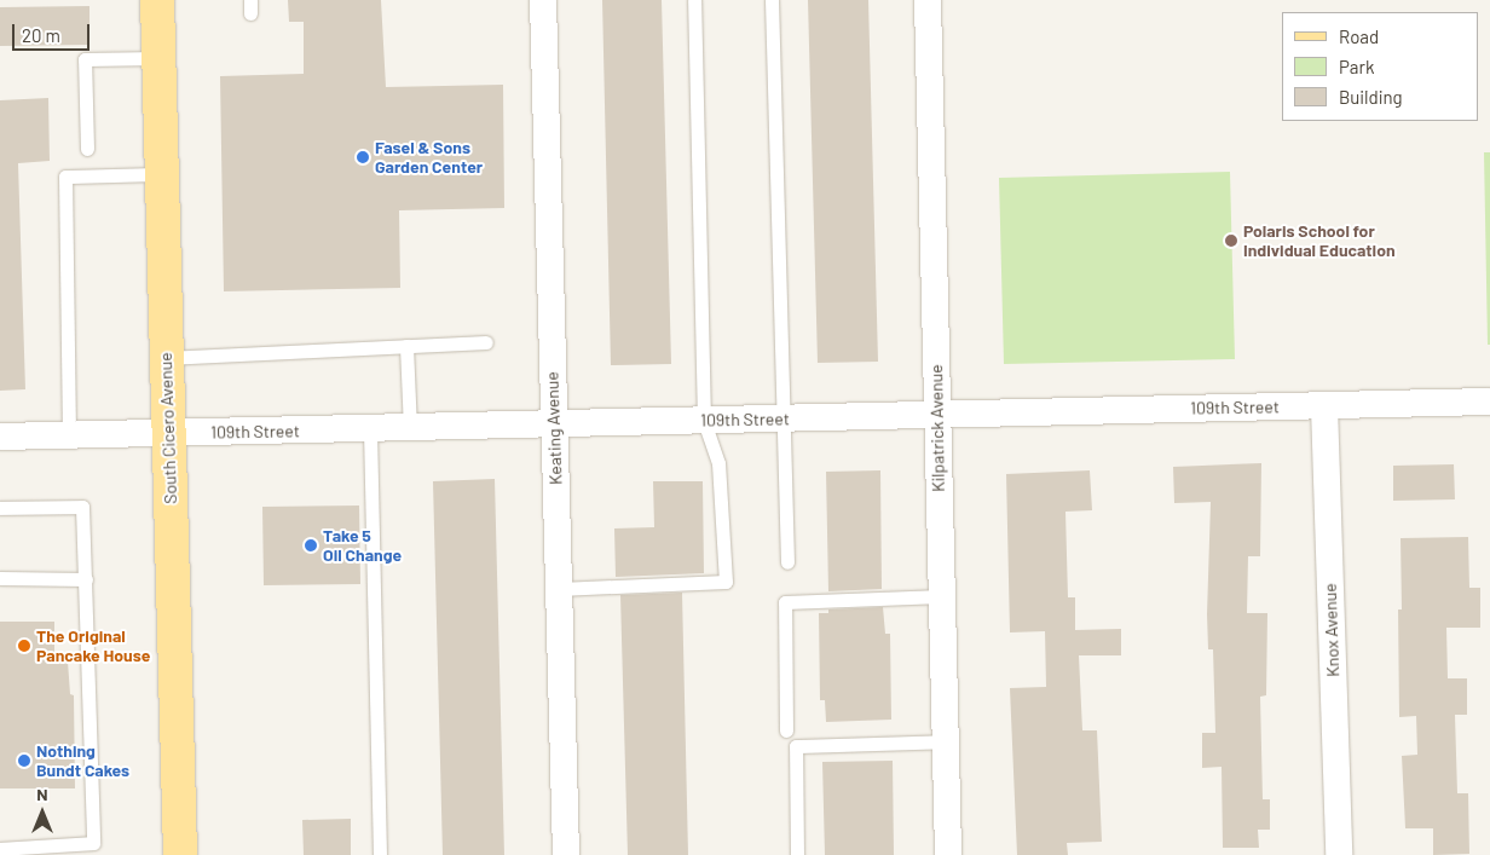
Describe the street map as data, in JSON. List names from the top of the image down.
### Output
{
  "streets": {
    "main road": ["South Cicero Avenue"],
    "street": [
      "109th Street",
      "Keating Avenue",
      "Kilpatrick Avenue",
      "Knox Avenue"
    ]
  },
  "crossings": [
    ["109th Street", "South Cicero Avenue"],
    ["109th Street", "Keating Avenue"],
    ["109th Street", "Kilpatrick Avenue"],
    ["109th Street", "Knox Avenue"]
  ],
  "places": [
    "Fasel & Sons Garden Center",
    "Polaris School for Individual Education",
    "Take 5 Oil Change",
    "The Original Pancake House",
    "Nothing Bundt Cakes"
  ],
  "legend": ["Road", "Park", "Building"],
  "scale_bar": "20 m",
  "north": "top"
}
